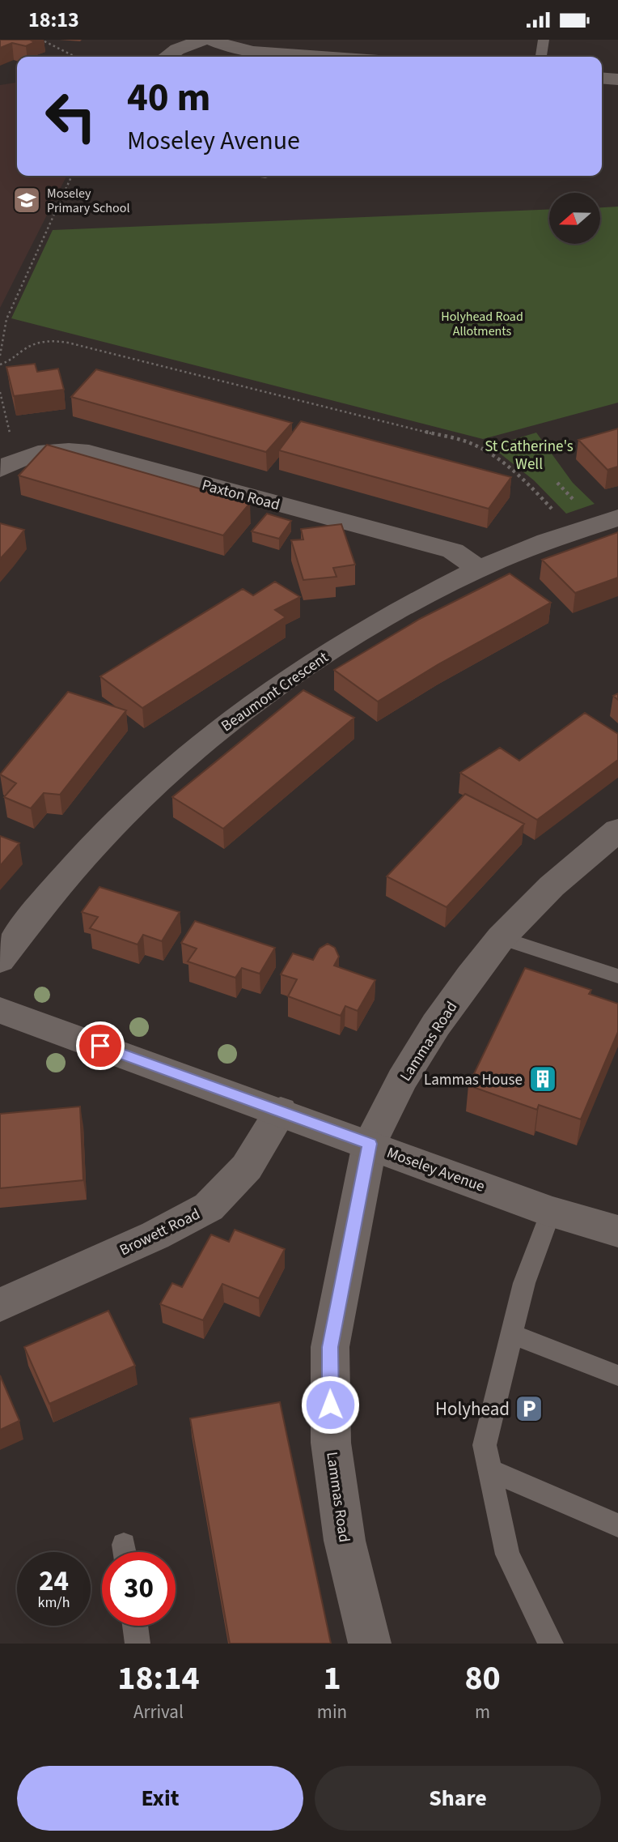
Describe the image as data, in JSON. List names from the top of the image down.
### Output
{
  "streets": {
    "street": [
      "Paxton Road",
      "Beaumont Crescent",
      "Lammas Road",
      "Moseley Avenue",
      "Browett Road"
    ]
  },
  "crossings": [
    ["Paxton Road", "Beaumont Crescent"],
    ["Lammas Road", "Moseley Avenue"],
    ["Moseley Avenue", "Browett Road"]
  ],
  "parks": ["Holyhead Road Allotments", "St Catherine's Well"],
  "places": {
    "school or university": ["Moseley Primary School"],
    "building": ["Lammas House"],
    "parking": ["Holyhead"]
  },
  "north": "left",
  "page": {
    "status": "18:13",
    "turn": ["40 m", "Moseley Avenue"],
    "speed": "24 km/h",
    "limit": "30",
    "eta": [
      "18:14",
      "Arrival",
      "1",
      "min",
      "80",
      "m"
    ],
    "buttons": ["Exit", "Share"]
  }
}
